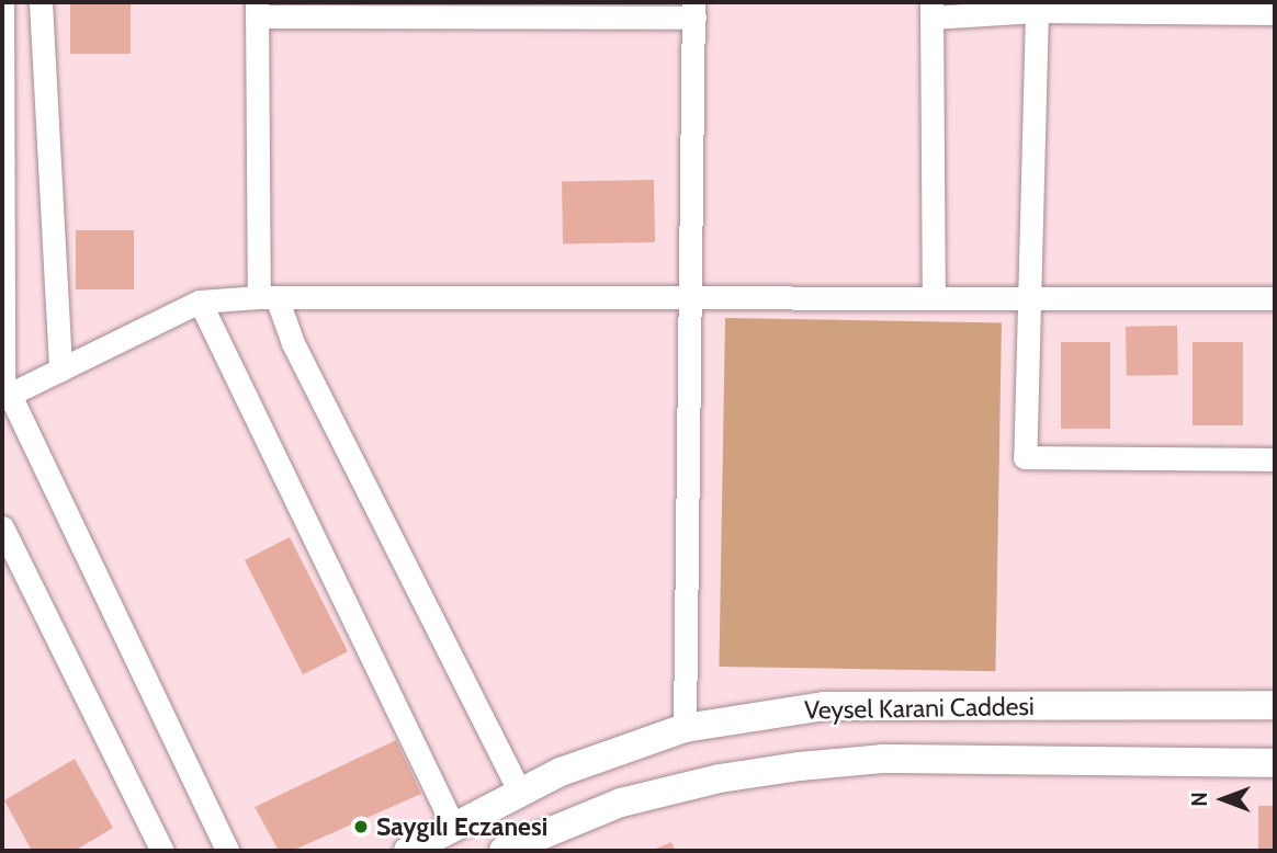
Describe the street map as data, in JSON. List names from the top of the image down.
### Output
{
  "streets": {
    "main road": ["Veysel Karani Caddesi"]
  },
  "places": ["Saygılı Eczanesi"],
  "north": "left"
}
